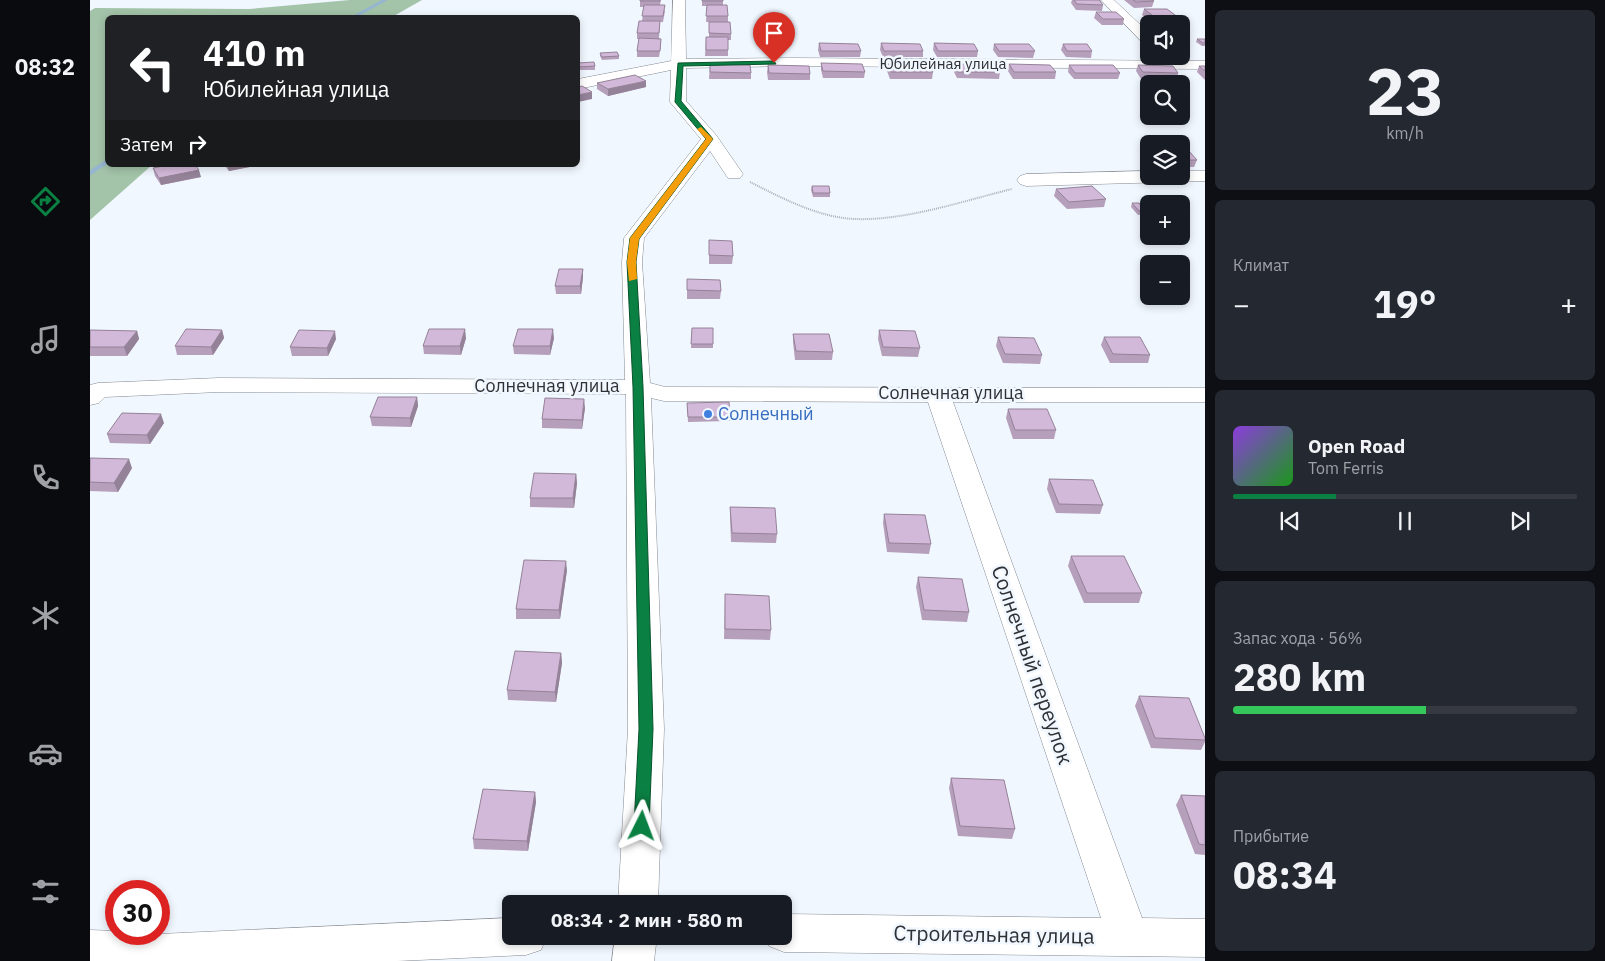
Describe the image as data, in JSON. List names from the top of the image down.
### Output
{
  "streets": {
    "street": [
      "Юбилейная улица",
      "Солнечная улица",
      "Солнечный переулок",
      "Строительная улица"
    ]
  },
  "crossings": [
    ["Солнечная улица", "Солнечный переулок"],
    ["Солнечный переулок", "Строительная улица"]
  ],
  "places": ["Солнечный"],
  "page": {
    "tabs": "08:32",
    "tile": [
      ["23", "km/h"],
      "Климат",
      ["Запас хода · 56%", "280 km"],
      ["Прибытие", "08:34"]
    ],
    "map_buttons": ["+", "−"],
    "turn": ["410 m", "Юбилейная улица"],
    "then": "Затем",
    "heat": ["−", "19°", "+"],
    "song": ["Open Road", "Tom Ferris"],
    "limit": "30",
    "trip": "08:34 · 2 мин · 580 m"
  }
}
